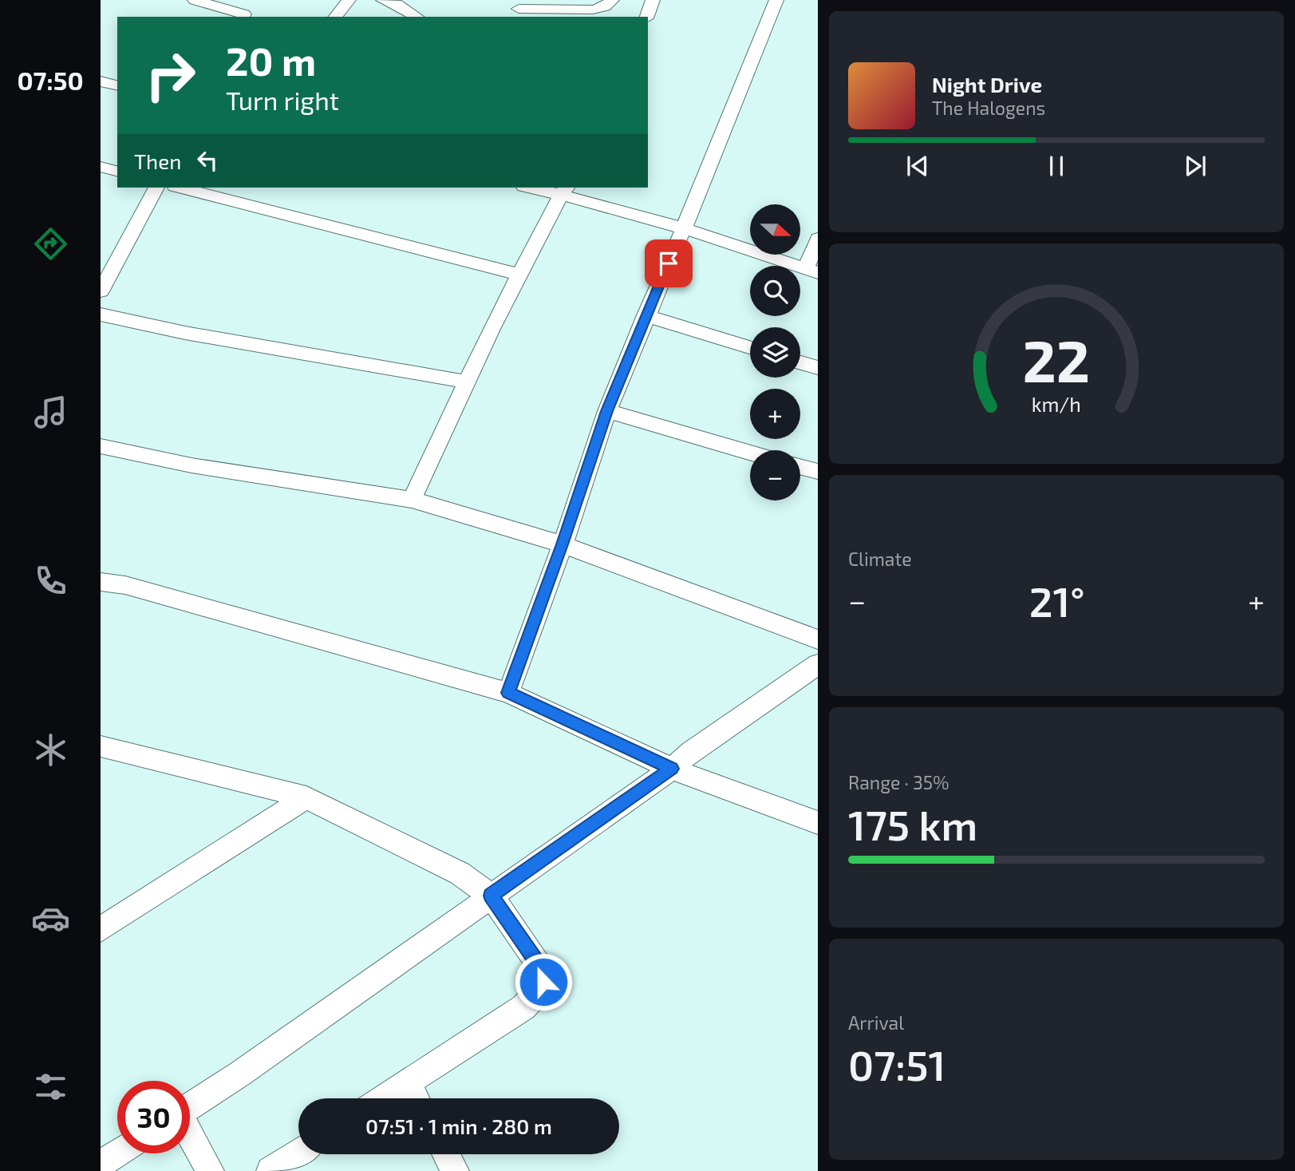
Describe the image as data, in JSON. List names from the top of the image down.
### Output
{
  "north": "right",
  "page": {
    "tabs": "07:50",
    "turn": ["20 m", "Turn right"],
    "song": ["Night Drive", "The Halogens"],
    "then": "Then",
    "map_buttons": ["+", "−"],
    "tile": [
      "Climate",
      ["Range · 35%", "175 km"],
      ["Arrival", "07:51"]
    ],
    "heat": ["−", "21°", "+"],
    "limit": "30",
    "trip": "07:51 · 1 min · 280 m",
    "gauge": ["22", "km/h"]
  }
}
